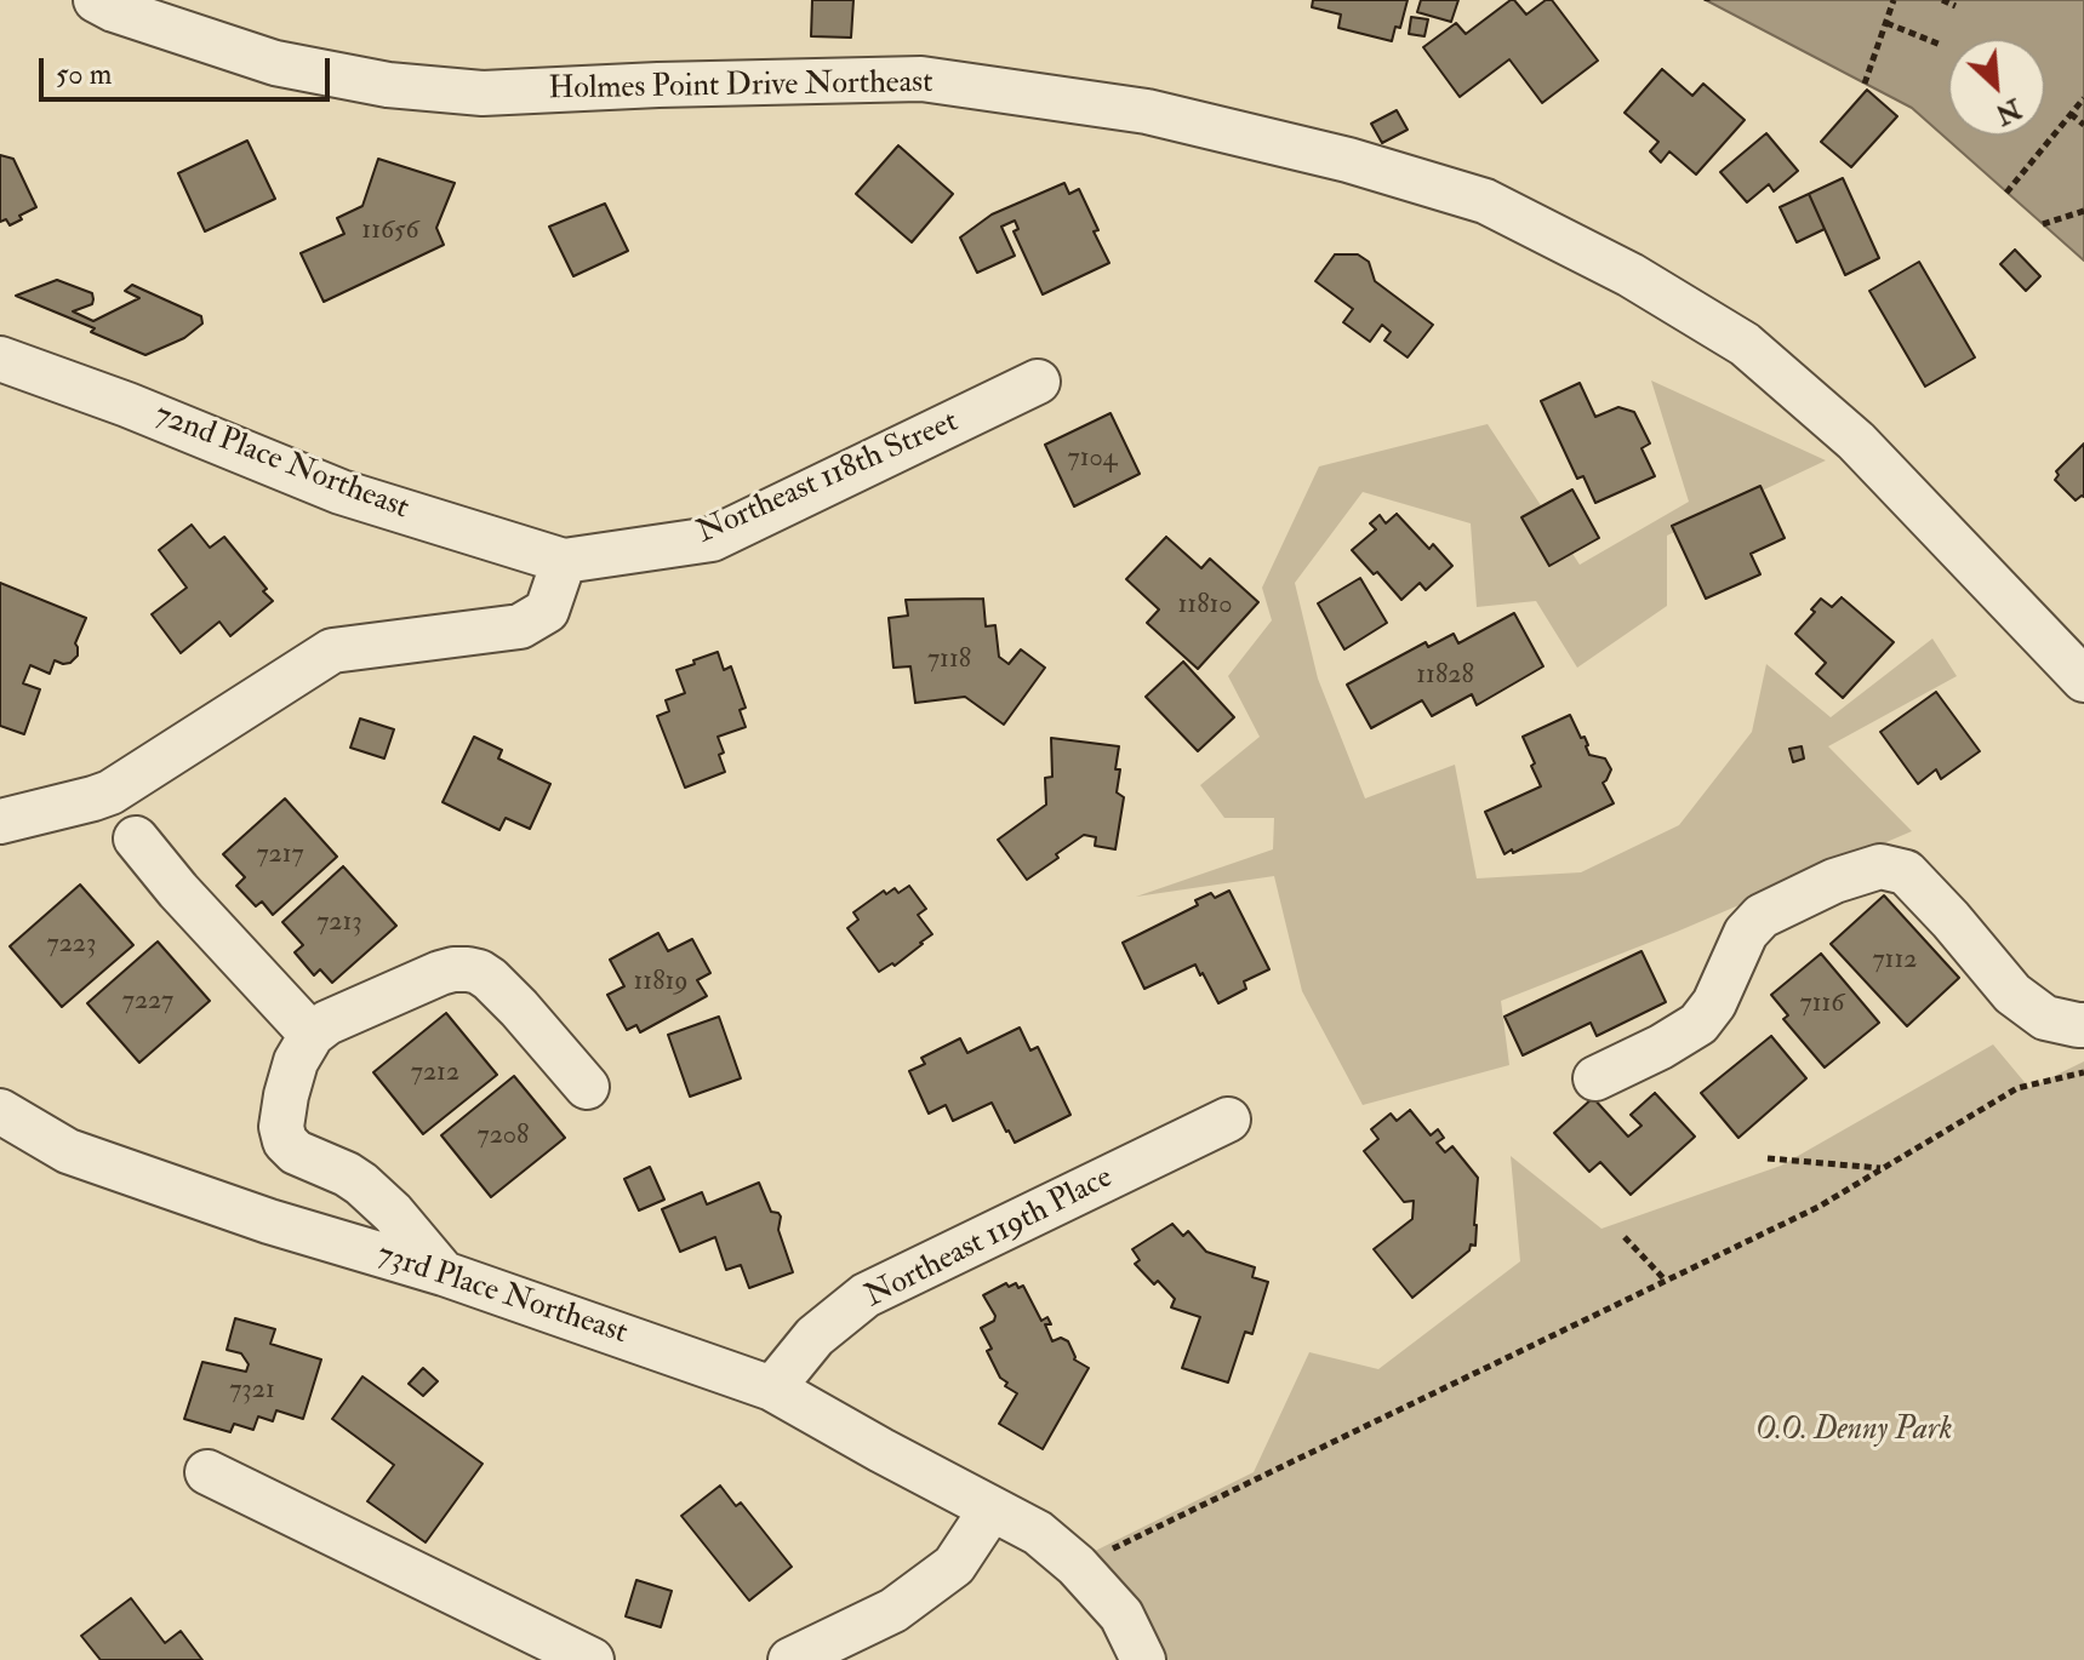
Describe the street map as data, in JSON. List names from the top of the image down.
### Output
{
  "streets": {
    "street": [
      "Holmes Point Drive Northeast",
      "72nd Place Northeast",
      "Northeast 118th Street",
      "Northeast 119th Place",
      "73rd Place Northeast"
    ]
  },
  "crossings": [
    ["72nd Place Northeast", "Northeast 118th Street"],
    ["Northeast 119th Place", "73rd Place Northeast"]
  ],
  "parks": ["O.O. Denny Park"],
  "house_numbers": [
    "11656",
    "7104",
    "11810",
    "7118",
    "11828",
    "7217",
    "7213",
    "7223",
    "7112",
    "11819",
    "7227",
    "7116",
    "7212",
    "7208",
    "7321"
  ],
  "scale_bar": "50 m",
  "north": "bottom right"
}
